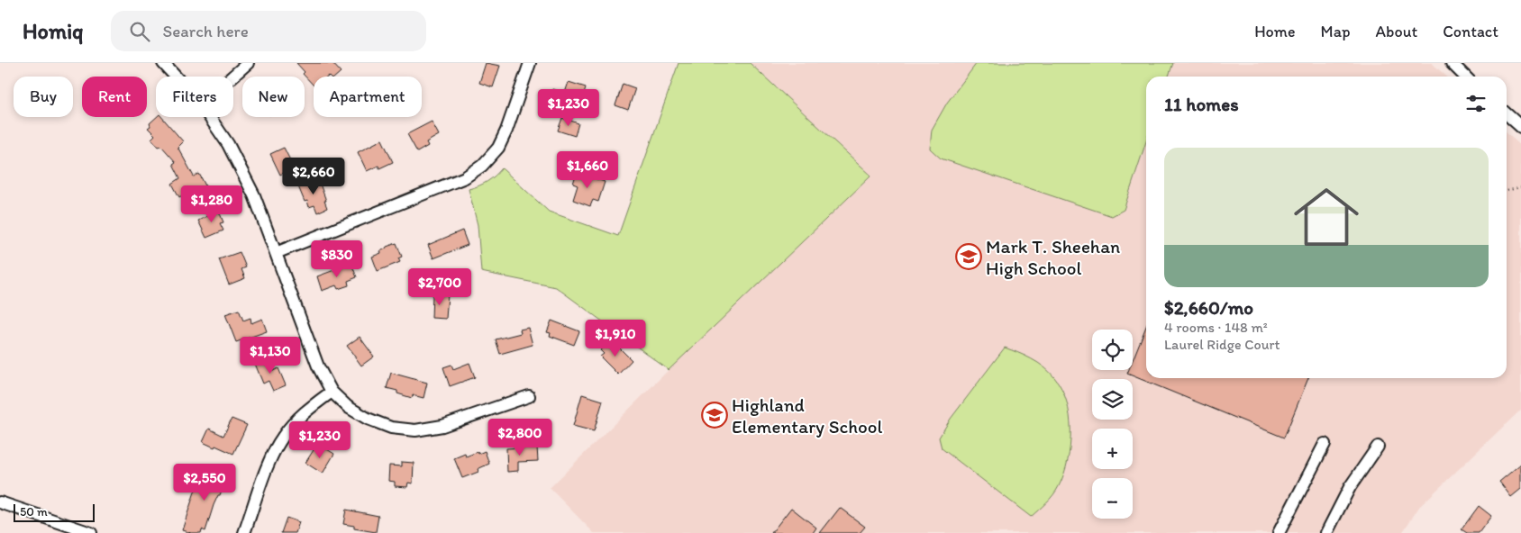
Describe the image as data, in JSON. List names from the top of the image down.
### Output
{
  "places": {
    "school or university": ["Mark T. Sheehan High School", "Highland Elementary School"]
  },
  "scale_bar": "50 m",
  "page": {
    "header": "Homiq",
    "search": "Search here",
    "nav": [
      "Home",
      "Map",
      "About",
      "Contact"
    ],
    "chip": [
      "Buy",
      "Rent",
      "Filters",
      "New",
      "Apartment"
    ],
    "heading": "11 homes",
    "price": [
      "$1,230",
      "$1,660",
      "$2,660",
      "$1,280",
      "$830",
      "$2,700",
      "$1,910",
      "$1,130",
      "$2,800",
      "$1,230",
      "$2,550"
    ],
    "list": [
      {
        "name": "$2,660/mo",
        "note": "4 rooms · 148 m² · Laurel Ridge Court"
      }
    ],
    "map_buttons": ["+", "−"],
    "scale": "50 m"
  }
}
